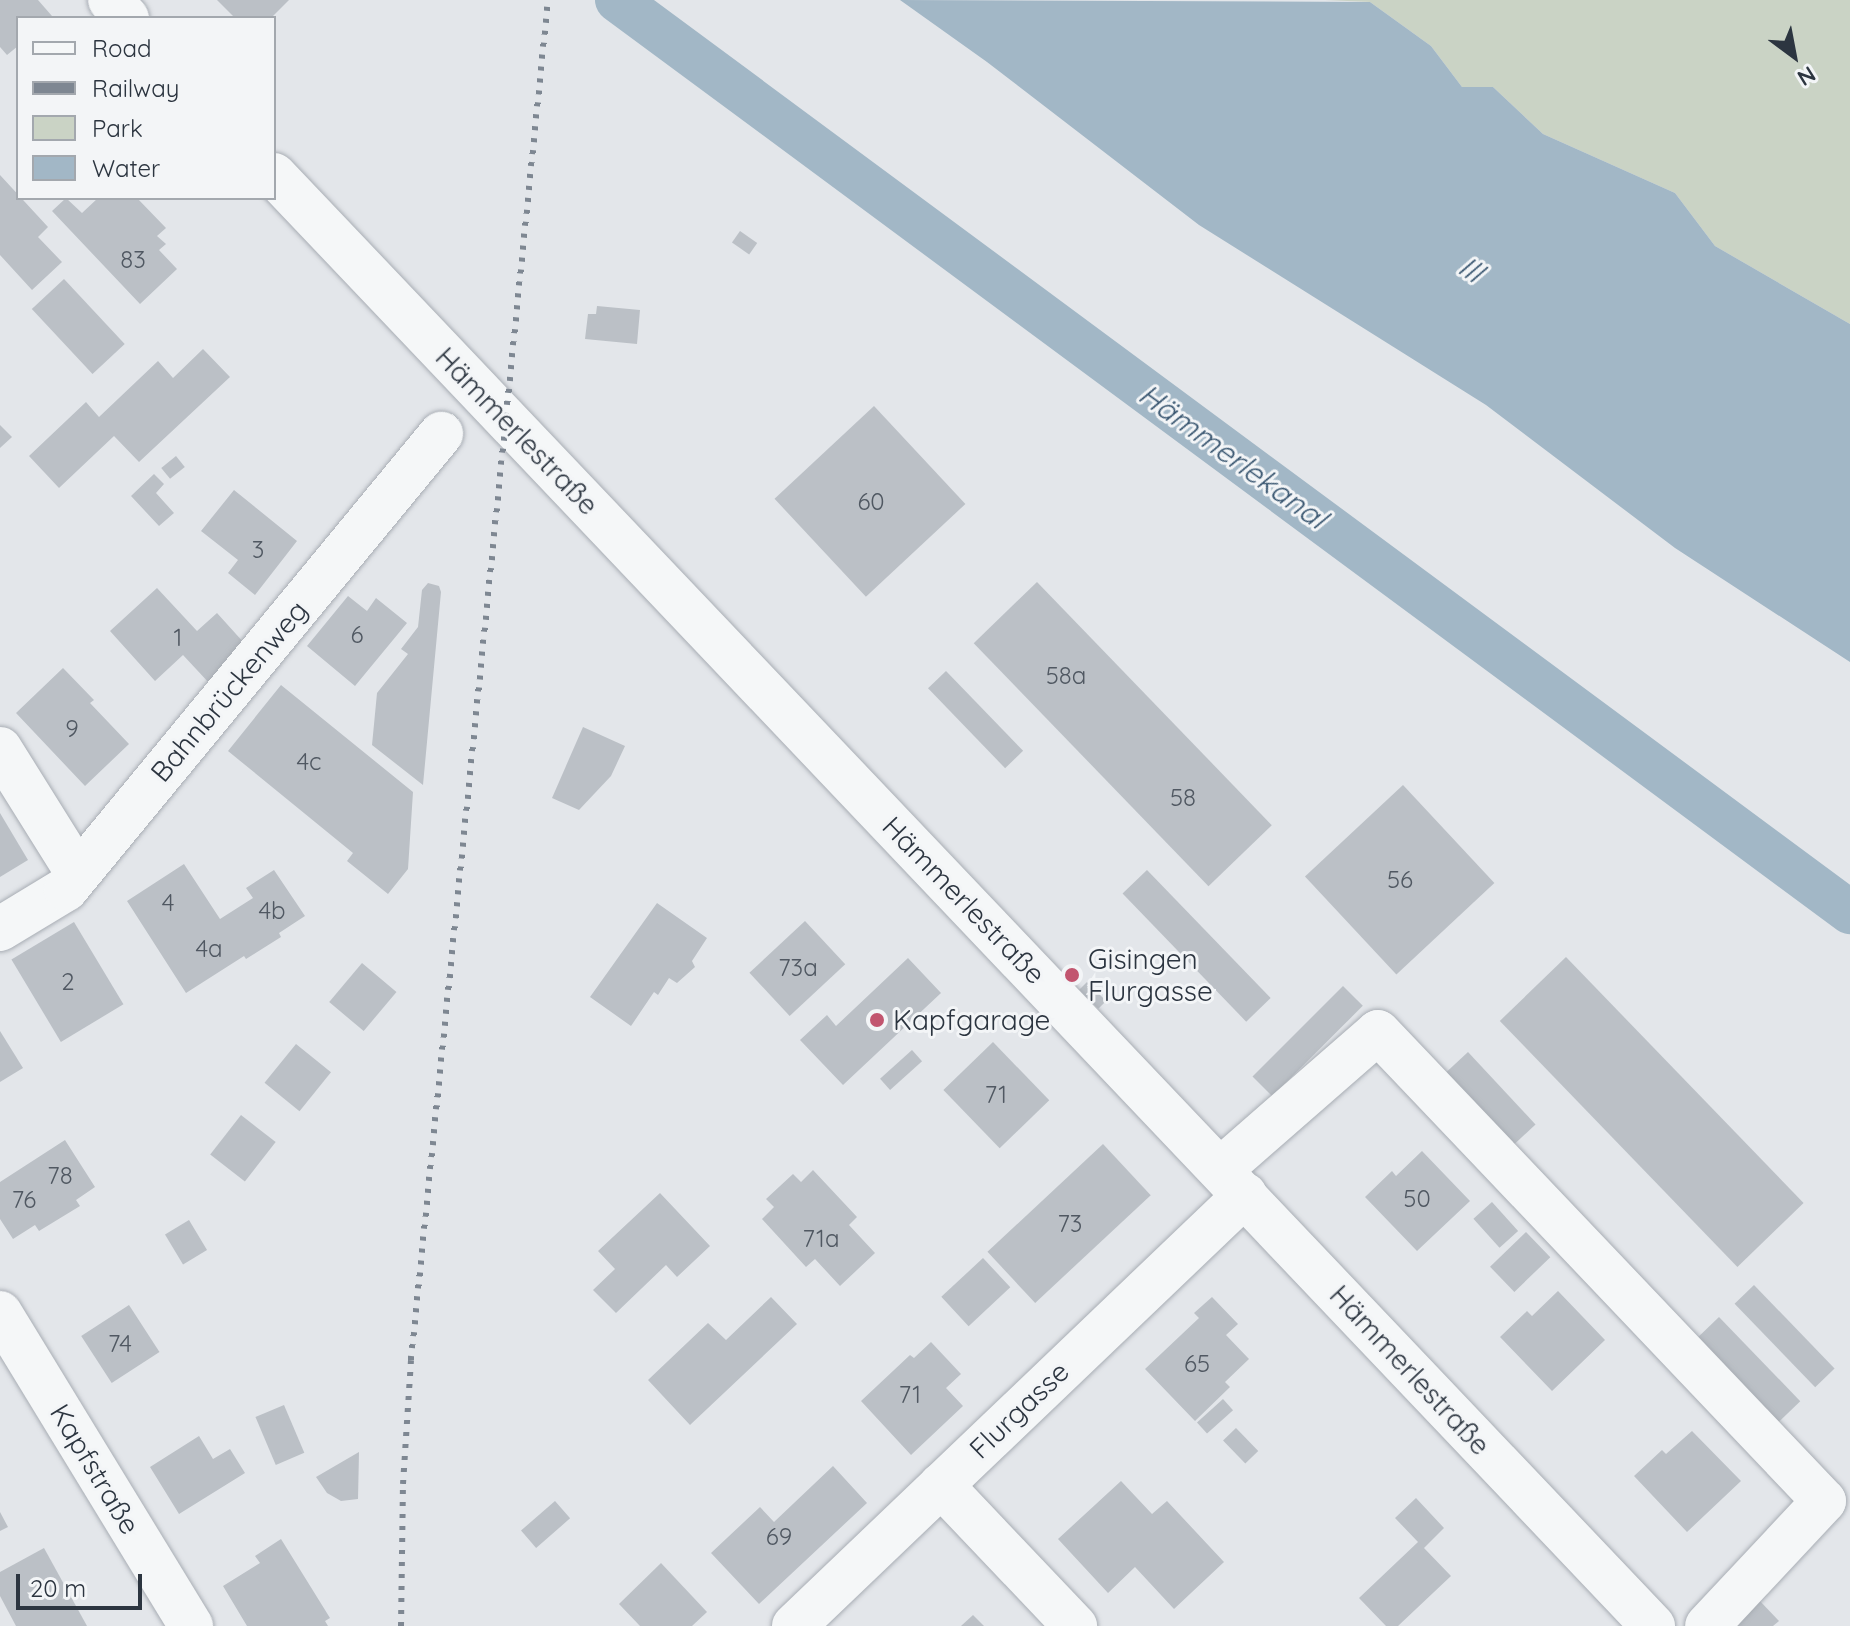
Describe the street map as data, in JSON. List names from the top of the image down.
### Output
{
  "streets": {
    "street": [
      "Hämmerlestraße",
      "Bahnbrückenweg",
      "Flurgasse",
      "Kapfstraße"
    ]
  },
  "crossings": [
    ["Hämmerlestraße", "Flurgasse"]
  ],
  "water": ["Ill", "Hämmerlekanal"],
  "places": ["Gisingen Flurgasse", "Kapfgarage"],
  "house_numbers": [
    "83",
    "60",
    "3",
    "6",
    "1",
    "58a",
    "9",
    "4c",
    "58",
    "56",
    "4",
    "4b",
    "4a",
    "73a",
    "2",
    "71",
    "78",
    "50",
    "76",
    "73",
    "71a",
    "74",
    "65",
    "71",
    "69"
  ],
  "legend": [
    "Road",
    "Railway",
    "Park",
    "Water"
  ],
  "scale_bar": "20 m",
  "north": "bottom right"
}
